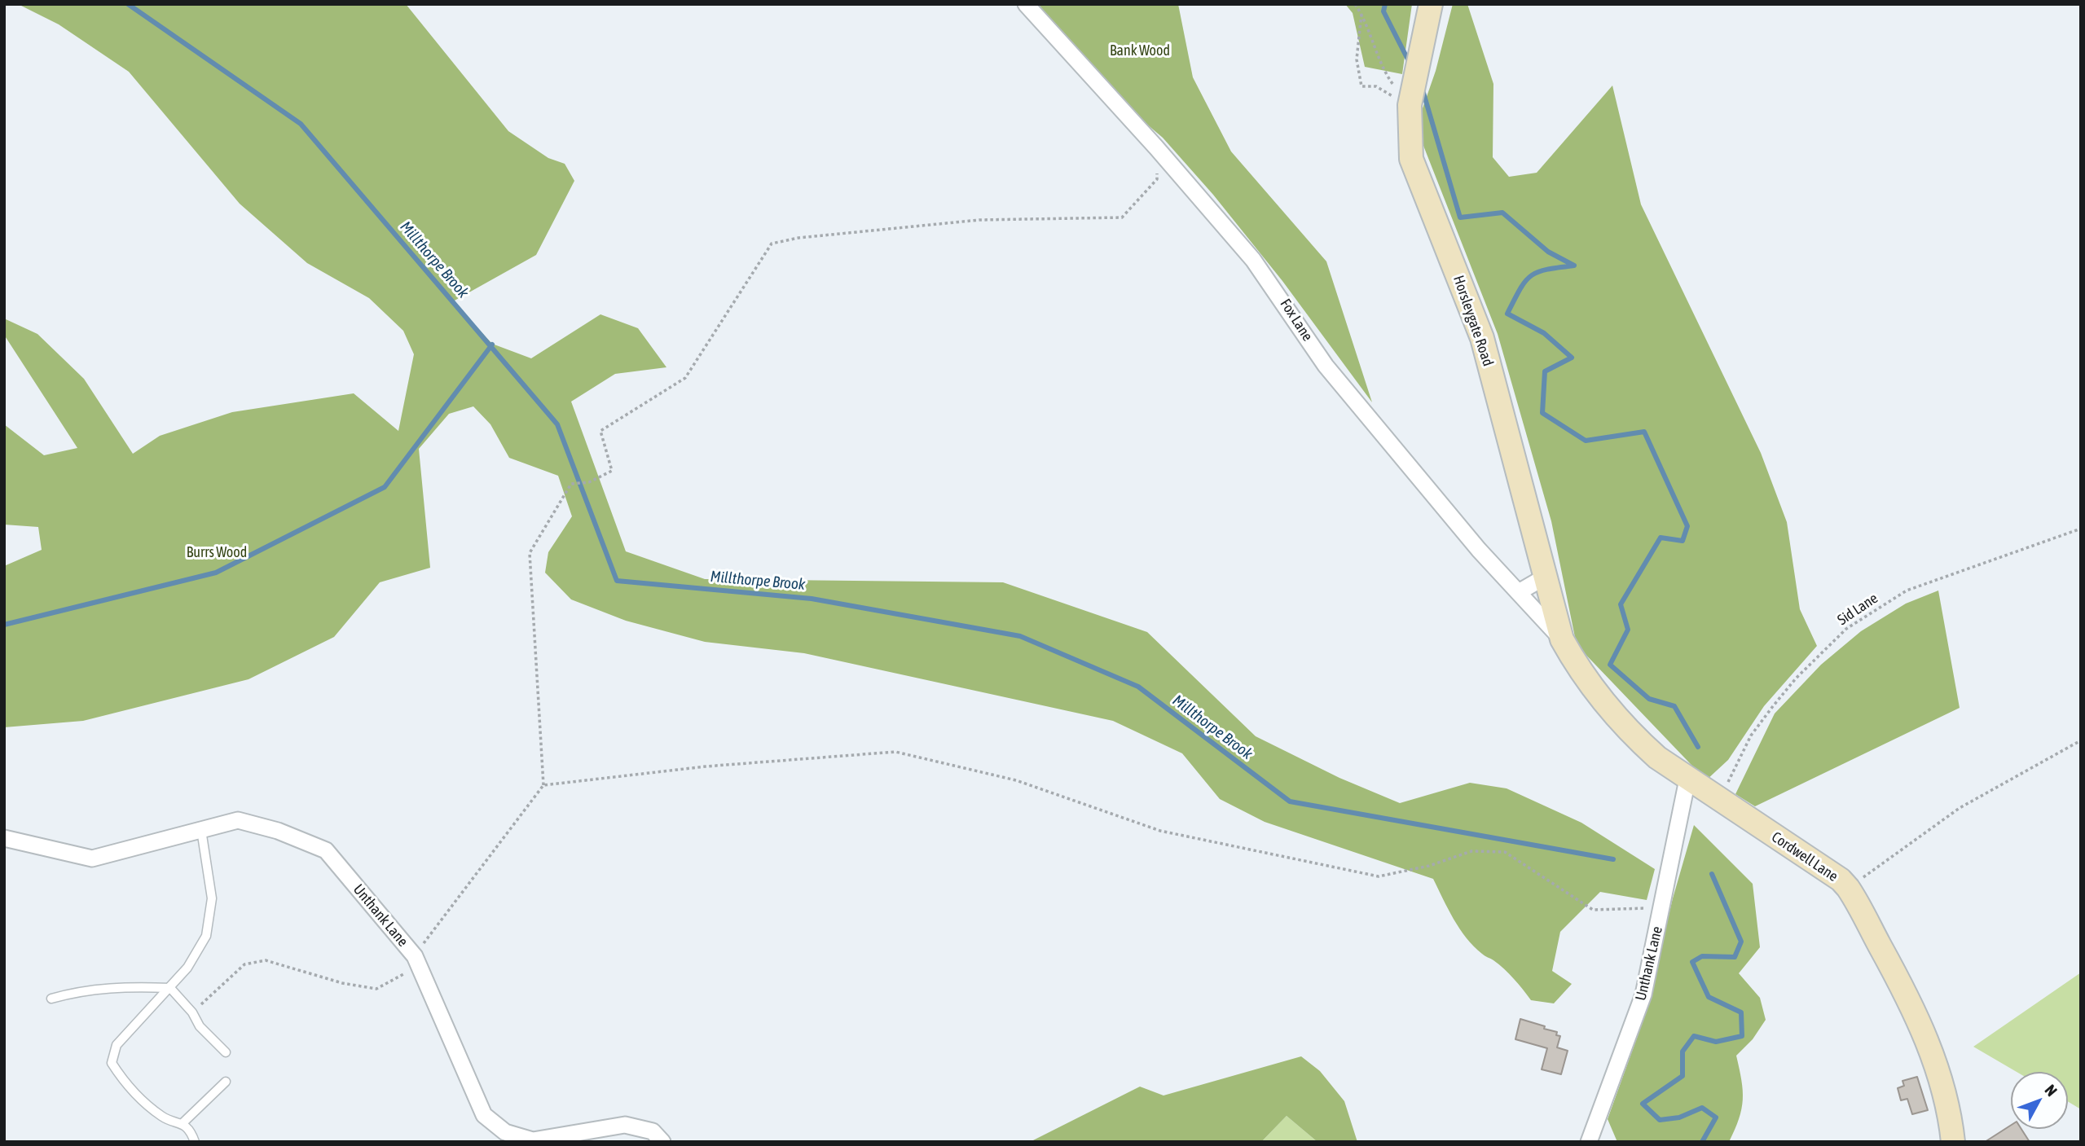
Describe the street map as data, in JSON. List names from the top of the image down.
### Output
{
  "streets": {
    "main road": ["Horsleygate Road", "Cordwell Lane"],
    "street": ["Fox Lane", "Unthank Lane"],
    "path": ["Sid Lane"]
  },
  "crossings": [
    ["Fox Lane", "Horsleygate Road"],
    ["Fox Lane", "Cordwell Lane"],
    ["Horsleygate Road", "Cordwell Lane"],
    ["Sid Lane", "Cordwell Lane"],
    ["Cordwell Lane", "Unthank Lane"]
  ],
  "water": ["Millthorpe Brook"],
  "parks": ["Bank Wood", "Burrs Wood"],
  "north": "top right"
}
